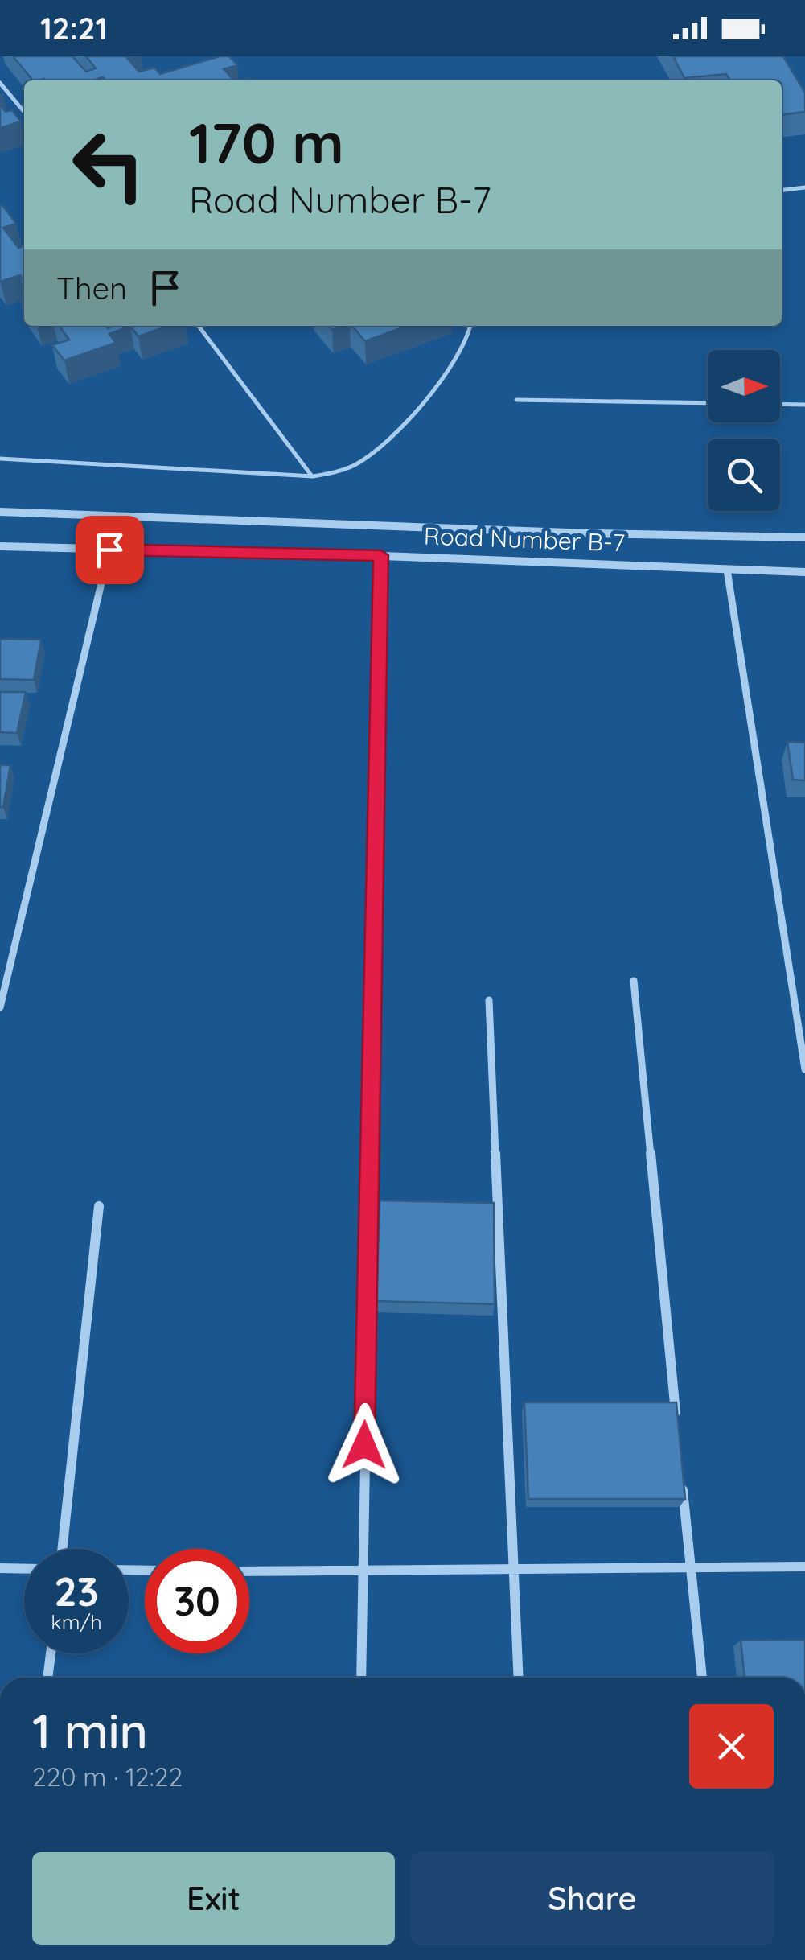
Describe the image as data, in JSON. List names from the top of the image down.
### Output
{
  "streets": {
    "street": ["Road Number B-7"]
  },
  "north": "right",
  "page": {
    "status": "12:21",
    "turn": ["170 m", "Road Number B-7"],
    "then": "Then",
    "speed": "23 km/h",
    "limit": "30",
    "heading": ["1 min", "220 m · 12:22"],
    "buttons": ["Exit", "Share"]
  }
}
